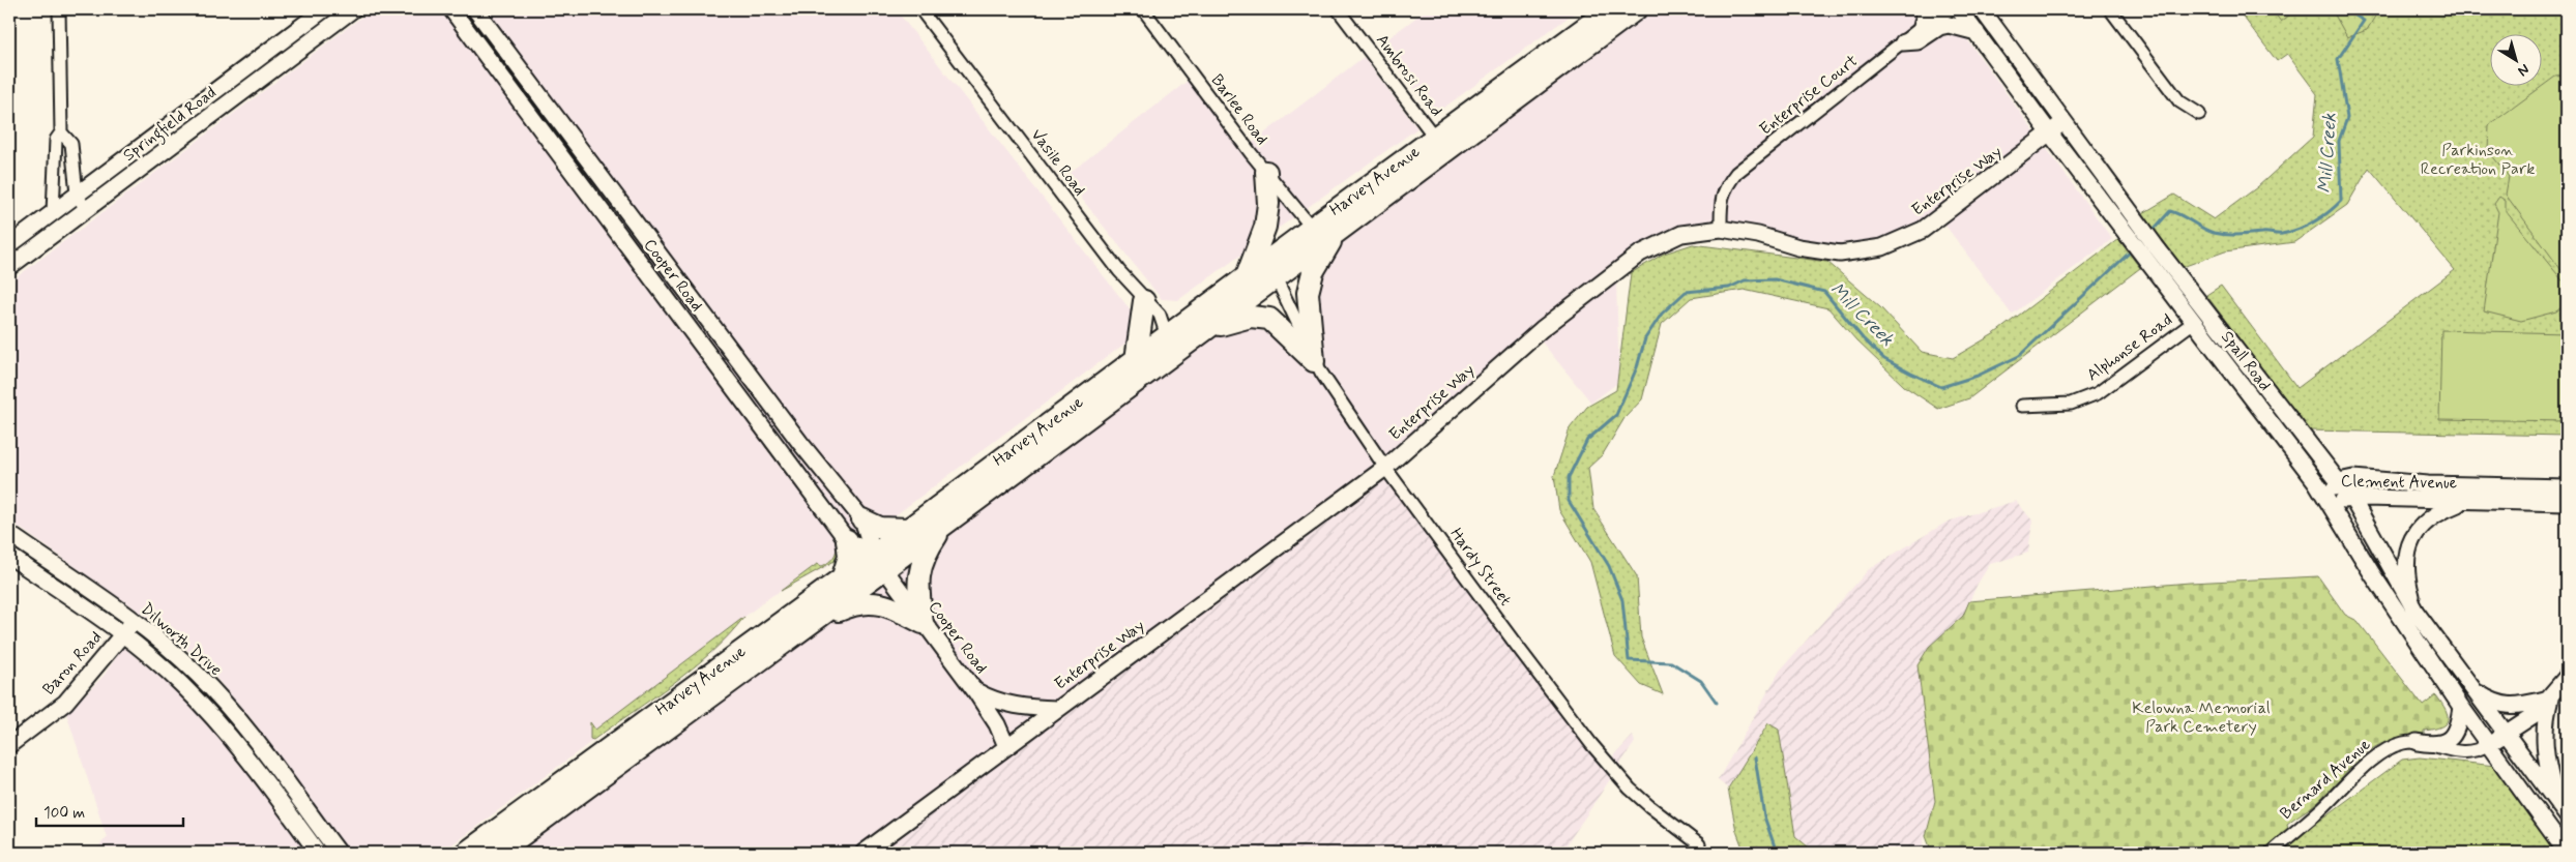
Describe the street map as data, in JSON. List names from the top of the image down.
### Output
{
  "streets": {
    "highway": ["Harvey Avenue"],
    "main road": [
      "Springfield Road",
      "Enterprise Way",
      "Cooper Road",
      "Spall Road",
      "Clement Avenue",
      "Dilworth Drive",
      "Baron Road",
      "Bernard Avenue"
    ],
    "street": [
      "Ambrosi Road",
      "Enterprise Court",
      "Barlee Road",
      "Vasile Road",
      "Alphonse Road",
      "Hardy Street"
    ]
  },
  "crossings": [
    ["Ambrosi Road", "Harvey Avenue"],
    ["Enterprise Court", "Enterprise Way"],
    ["Barlee Road", "Harvey Avenue"],
    ["Vasile Road", "Harvey Avenue"],
    ["Harvey Avenue", "Cooper Road"],
    ["Harvey Avenue", "Hardy Street"],
    ["Enterprise Way", "Cooper Road"],
    ["Enterprise Way", "Spall Road"],
    ["Enterprise Way", "Hardy Street"],
    ["Alphonse Road", "Spall Road"],
    ["Spall Road", "Clement Avenue"],
    ["Spall Road", "Bernard Avenue"],
    ["Dilworth Drive", "Baron Road"]
  ],
  "water": ["Mill Creek"],
  "parks": ["Parkinson Recreation Park", "Kelowna Memorial Park Cemetery"],
  "scale_bar": "100 m",
  "north": "bottom right"
}
